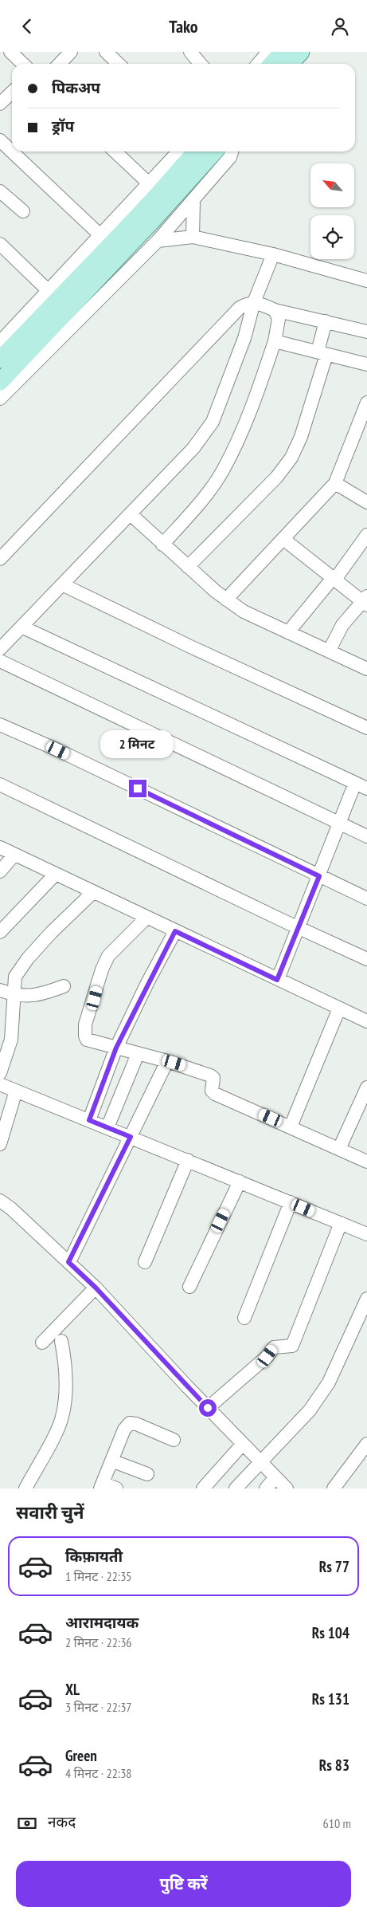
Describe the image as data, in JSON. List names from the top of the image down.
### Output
{
  "north": "top left",
  "page": {
    "header": "Tako",
    "banner": ["पिकअप", "ड्रॉप"],
    "bubble": "2 मिनट",
    "heading": "सवारी चुनें",
    "list": [
      {
        "name": "किफ़ायती",
        "note": "1 मिनट · 22:35",
        "value": "Rs 77"
      },
      {
        "name": "आरामदायक",
        "note": "2 मिनट · 22:36",
        "value": "Rs 104"
      },
      {
        "name": "XL",
        "note": "3 मिनट · 22:37",
        "value": "Rs 131"
      },
      {
        "name": "Green",
        "note": "4 मिनट · 22:38",
        "value": "Rs 83"
      }
    ],
    "pay": ["नकद", "610 m"],
    "buttons": "पुष्टि करें"
  }
}
